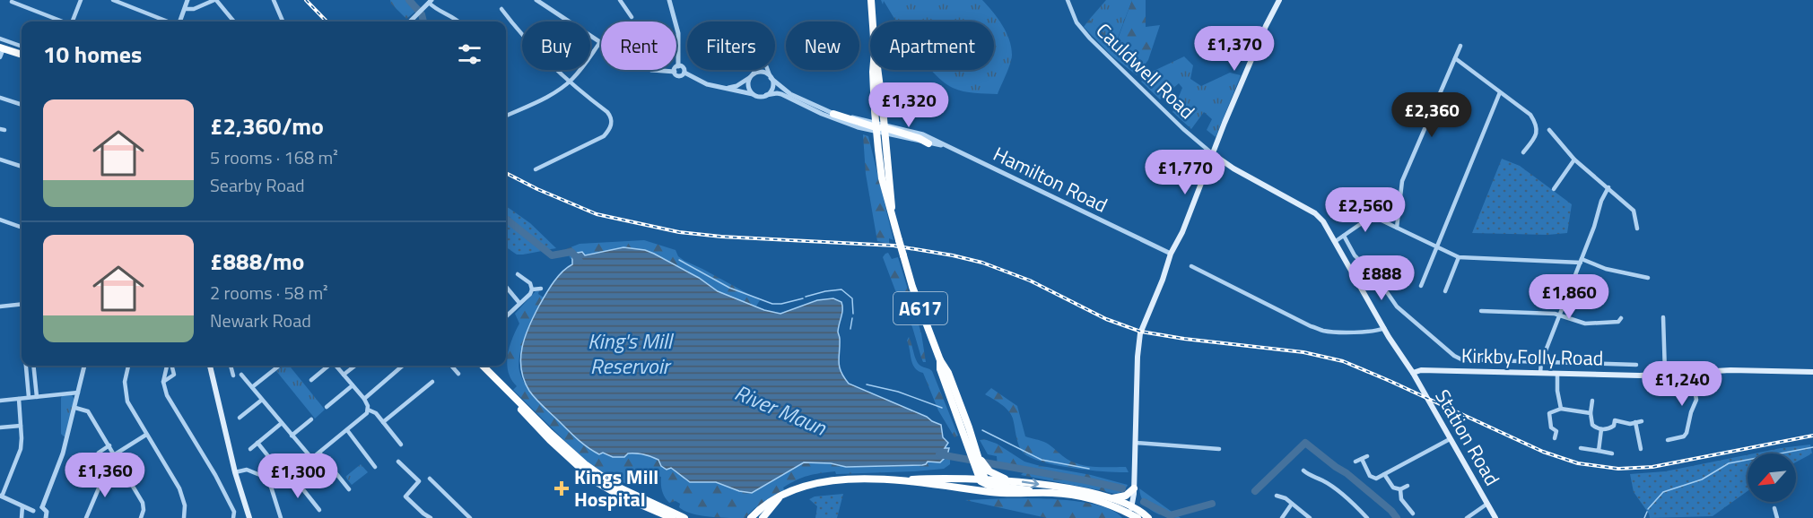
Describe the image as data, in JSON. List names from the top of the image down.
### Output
{
  "streets": {
    "highway": ["A617"],
    "main road": ["Kirkby Folly Road", "Station Road"],
    "street": ["Cauldwell Road", "Hamilton Road"]
  },
  "crossings": [
    ["Cauldwell Road", "Station Road"],
    ["Hamilton Road", "A617"],
    ["Kirkby Folly Road", "Station Road"]
  ],
  "water": ["King's Mill Reservoir", "River Maun"],
  "places": {
    "health": ["Kings Mill Hospital"]
  },
  "north": "bottom left",
  "page": {
    "chip": [
      "Buy",
      "Rent",
      "Filters",
      "New",
      "Apartment"
    ],
    "heading": "10 homes",
    "price": [
      "£1,370",
      "£1,320",
      "£2,360",
      "£1,770",
      "£2,560",
      "£888",
      "£1,860",
      "£1,240",
      "£1,360",
      "£1,300"
    ],
    "list": [
      {
        "name": "£2,360/mo",
        "note": "5 rooms · 168 m² · Searby Road"
      },
      {
        "name": "£888/mo",
        "note": "2 rooms · 58 m² · Newark Road"
      }
    ]
  }
}
